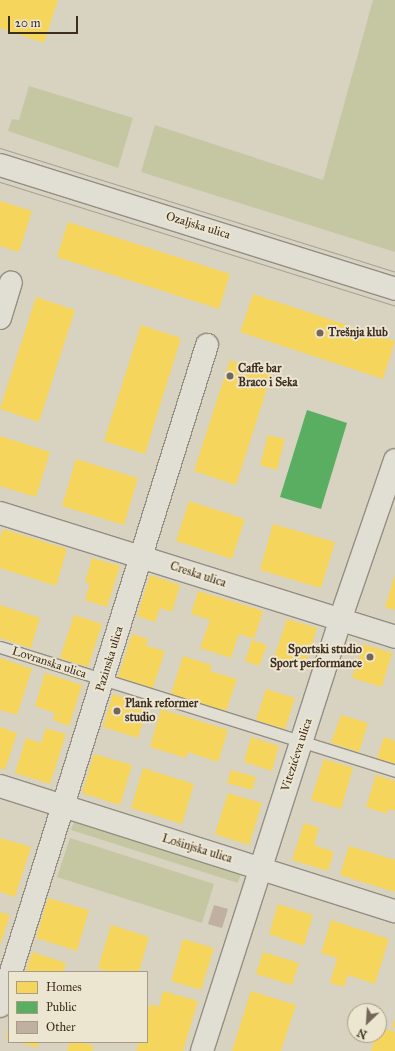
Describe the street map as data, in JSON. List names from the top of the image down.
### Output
{
  "streets": {
    "street": [
      "Ozaljska ulica",
      "Creska ulica",
      "Pazinska ulica",
      "Vitezićeva ulica",
      "Lošinjska ulica"
    ],
    "lane": ["Lovranska ulica"]
  },
  "crossings": [
    ["Creska ulica", "Pazinska ulica"],
    ["Creska ulica", "Vitezićeva ulica"],
    ["Pazinska ulica", "Lovranska ulica"],
    ["Pazinska ulica", "Lošinjska ulica"],
    ["Lovranska ulica", "Vitezićeva ulica"],
    ["Vitezićeva ulica", "Lošinjska ulica"]
  ],
  "places": [
    "Trešnja klub",
    "Caffe bar Braco i Seka",
    "Sportski studio Sport performance",
    "Plank reformer studio"
  ],
  "legend": ["Homes", "Public", "Other"],
  "scale_bar": "20 m",
  "north": "bottom left"
}
